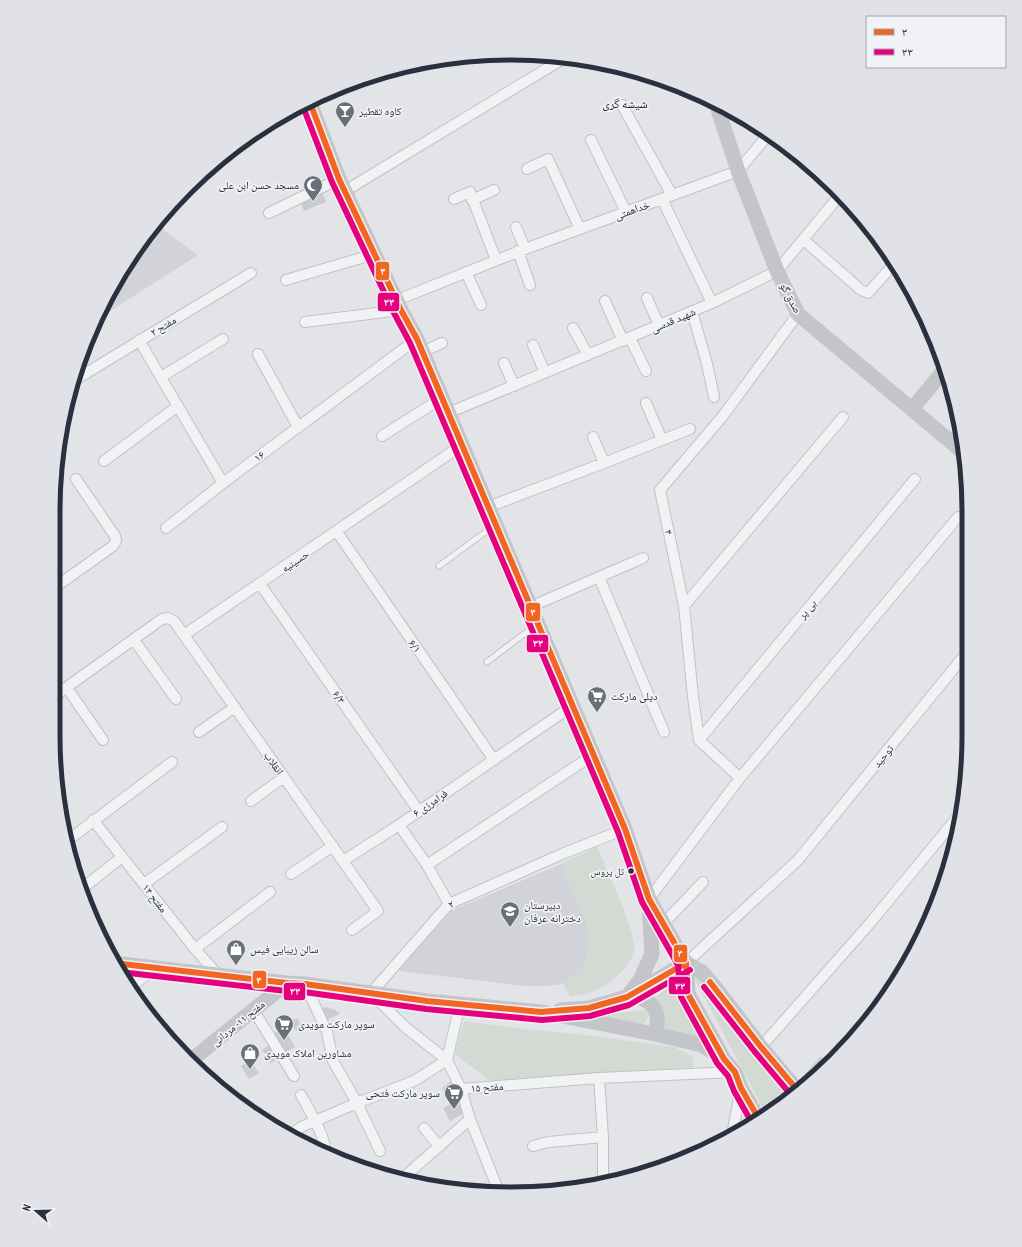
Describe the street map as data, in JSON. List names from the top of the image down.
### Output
{
  "streets": {
    "street": [
      "خداهمتی",
      "صدق گو",
      "شهید قدسی",
      "مفتح ۲",
      "۱۶",
      "۴",
      "حسینیه",
      "بی پر",
      "۶/۱",
      "۶/۳",
      "توحید",
      "انقلاب",
      "فرامرزی ۶",
      "مفتح ۱۴",
      "۲",
      "مفتح ۱۱- مردانی",
      "مفتح ۱۵"
    ]
  },
  "crossings": [
    ["خداهمتی", "صدق گو"],
    ["صدق گو", "شهید قدسی"],
    ["صدق گو", "۴"],
    ["۴", "بی پر"],
    ["حسینیه", "۶/۱"],
    ["حسینیه", "۶/۳"],
    ["حسینیه", "انقلاب"],
    ["۶/۱", "فرامرزی ۶"],
    ["۶/۳", "فرامرزی ۶"],
    ["انقلاب", "فرامرزی ۶"],
    ["۲", "مفتح ۱۵"]
  ],
  "districts": ["شیشه گری"],
  "places": {
    "bar": ["کاوه تقطیر"],
    "mosque": ["مسجد حسن ابن علی"],
    "supermarket": ["دیلی مارکت", "سوپر مارکت مویدی", "سوپر مارکت فتحی"],
    "other": ["تل پروس"],
    "school or university": ["دبیرستان دخترانه عرفان"],
    "shop": ["سالن زیبایی فیس", "مشاورین املاک مویدی"]
  },
  "lines": ["transit line ۳", "transit line ۳۳"],
  "legend": ["۳", "۳۳"],
  "north": "left"
}
